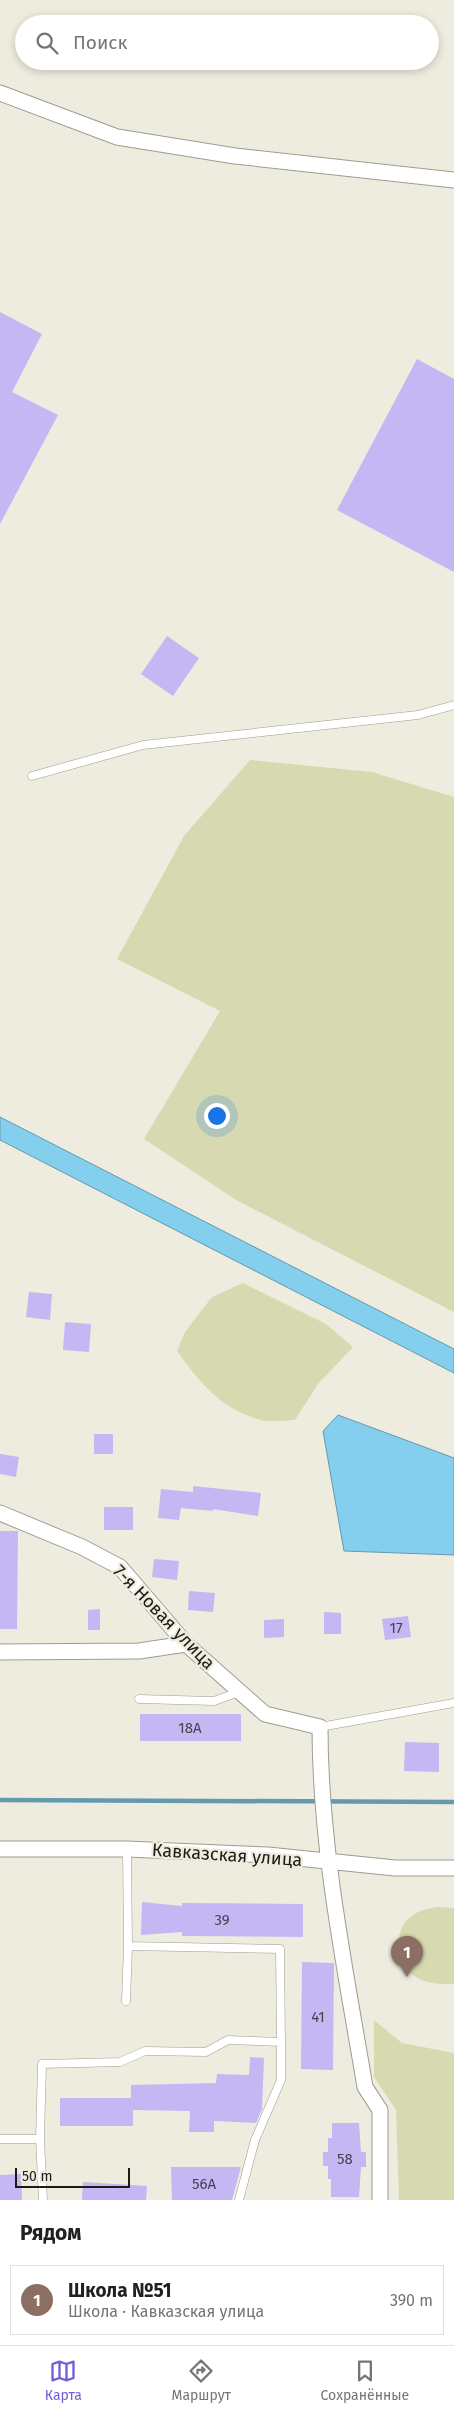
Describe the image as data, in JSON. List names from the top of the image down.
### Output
{
  "streets": {
    "street": ["7-я Новая улица", "Кавказская улица"]
  },
  "house_numbers": [
    "17",
    "18А",
    "39",
    "41",
    "58",
    "56А"
  ],
  "scale_bar": "50 m",
  "page": {
    "search": "Поиск",
    "pins": "1",
    "scale": "50 m",
    "heading": "Рядом",
    "list": [
      {
        "mark": "1",
        "name": "Школа №51",
        "note": "Школа · Кавказская улица",
        "value": "390 m"
      }
    ],
    "nav": ["Карта", "Маршрут", "Сохранённые"]
  }
}
